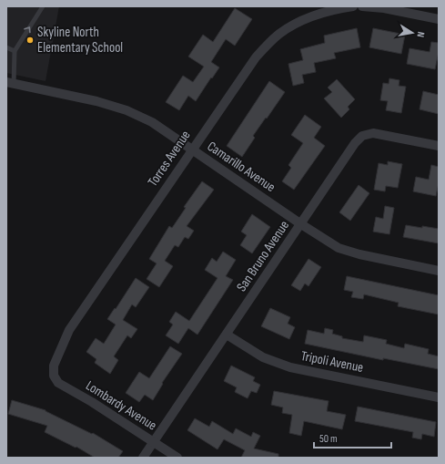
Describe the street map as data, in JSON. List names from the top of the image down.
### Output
{
  "streets": {
    "street": [
      "Torres Avenue",
      "Camarillo Avenue",
      "San Bruno Avenue",
      "Tripoli Avenue",
      "Lombardy Avenue"
    ]
  },
  "crossings": [
    ["Torres Avenue", "Camarillo Avenue"],
    ["Torres Avenue", "Lombardy Avenue"],
    ["Camarillo Avenue", "San Bruno Avenue"],
    ["San Bruno Avenue", "Tripoli Avenue"],
    ["San Bruno Avenue", "Lombardy Avenue"]
  ],
  "places": ["Skyline North Elementary School"],
  "scale_bar": "50 m",
  "north": "right"
}
